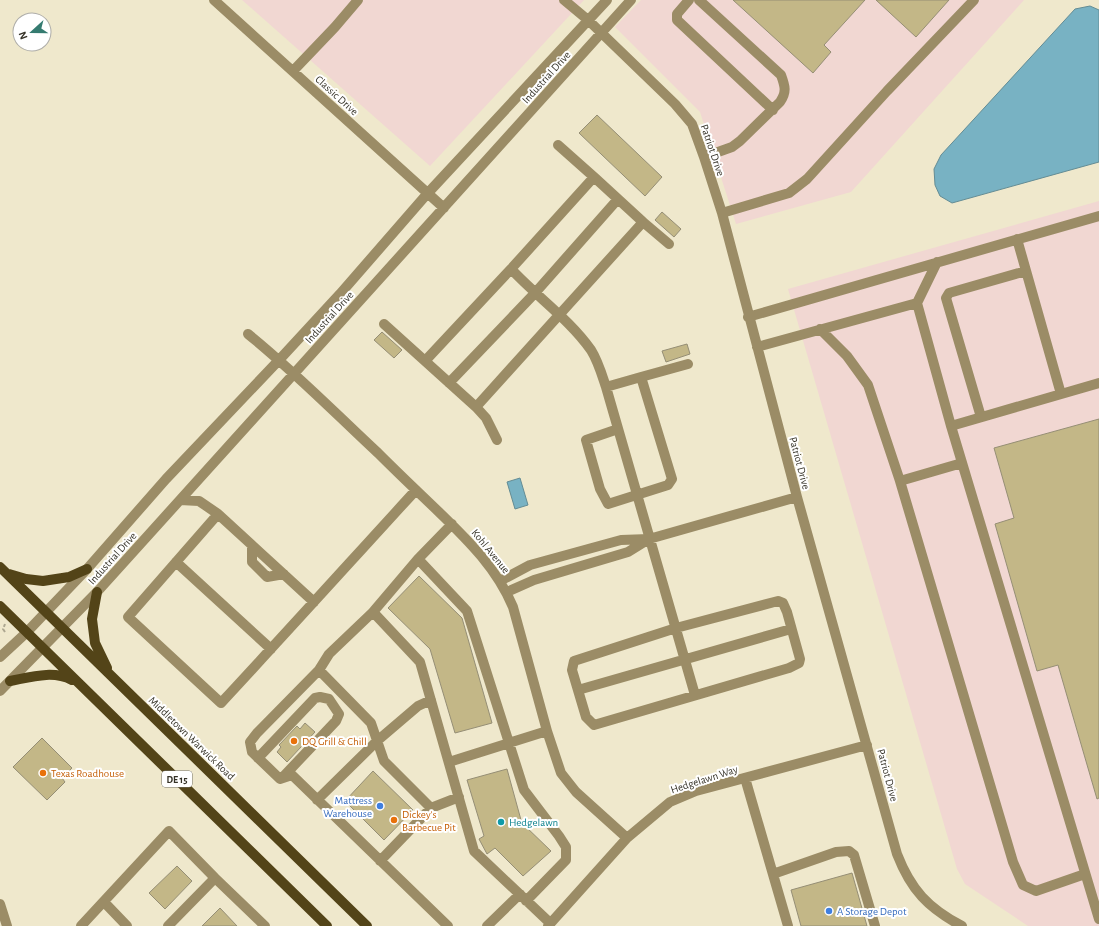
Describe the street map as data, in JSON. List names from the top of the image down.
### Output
{
  "streets": {
    "main road": ["Middletown Warwick Road", "DE 15"],
    "street": [
      "Industrial Drive",
      "Classic Drive",
      "Patriot Drive",
      "Kohl Avenue",
      "Hedgelawn Way"
    ]
  },
  "crossings": [
    ["Industrial Drive", "Classic Drive"],
    ["Industrial Drive", "Patriot Drive"],
    ["Industrial Drive", "Kohl Avenue"],
    ["Industrial Drive", "Middletown Warwick Road"],
    ["Industrial Drive", "DE 15"],
    ["Patriot Drive", "Hedgelawn Way"],
    ["Kohl Avenue", "Hedgelawn Way"]
  ],
  "places": [
    "DQ Grill & Chill",
    "Texas Roadhouse",
    "Mattress Warehouse",
    "Dickey's Barbecue Pit",
    "Hedgelawn",
    "A Storage Depot"
  ],
  "north": "left"
}
